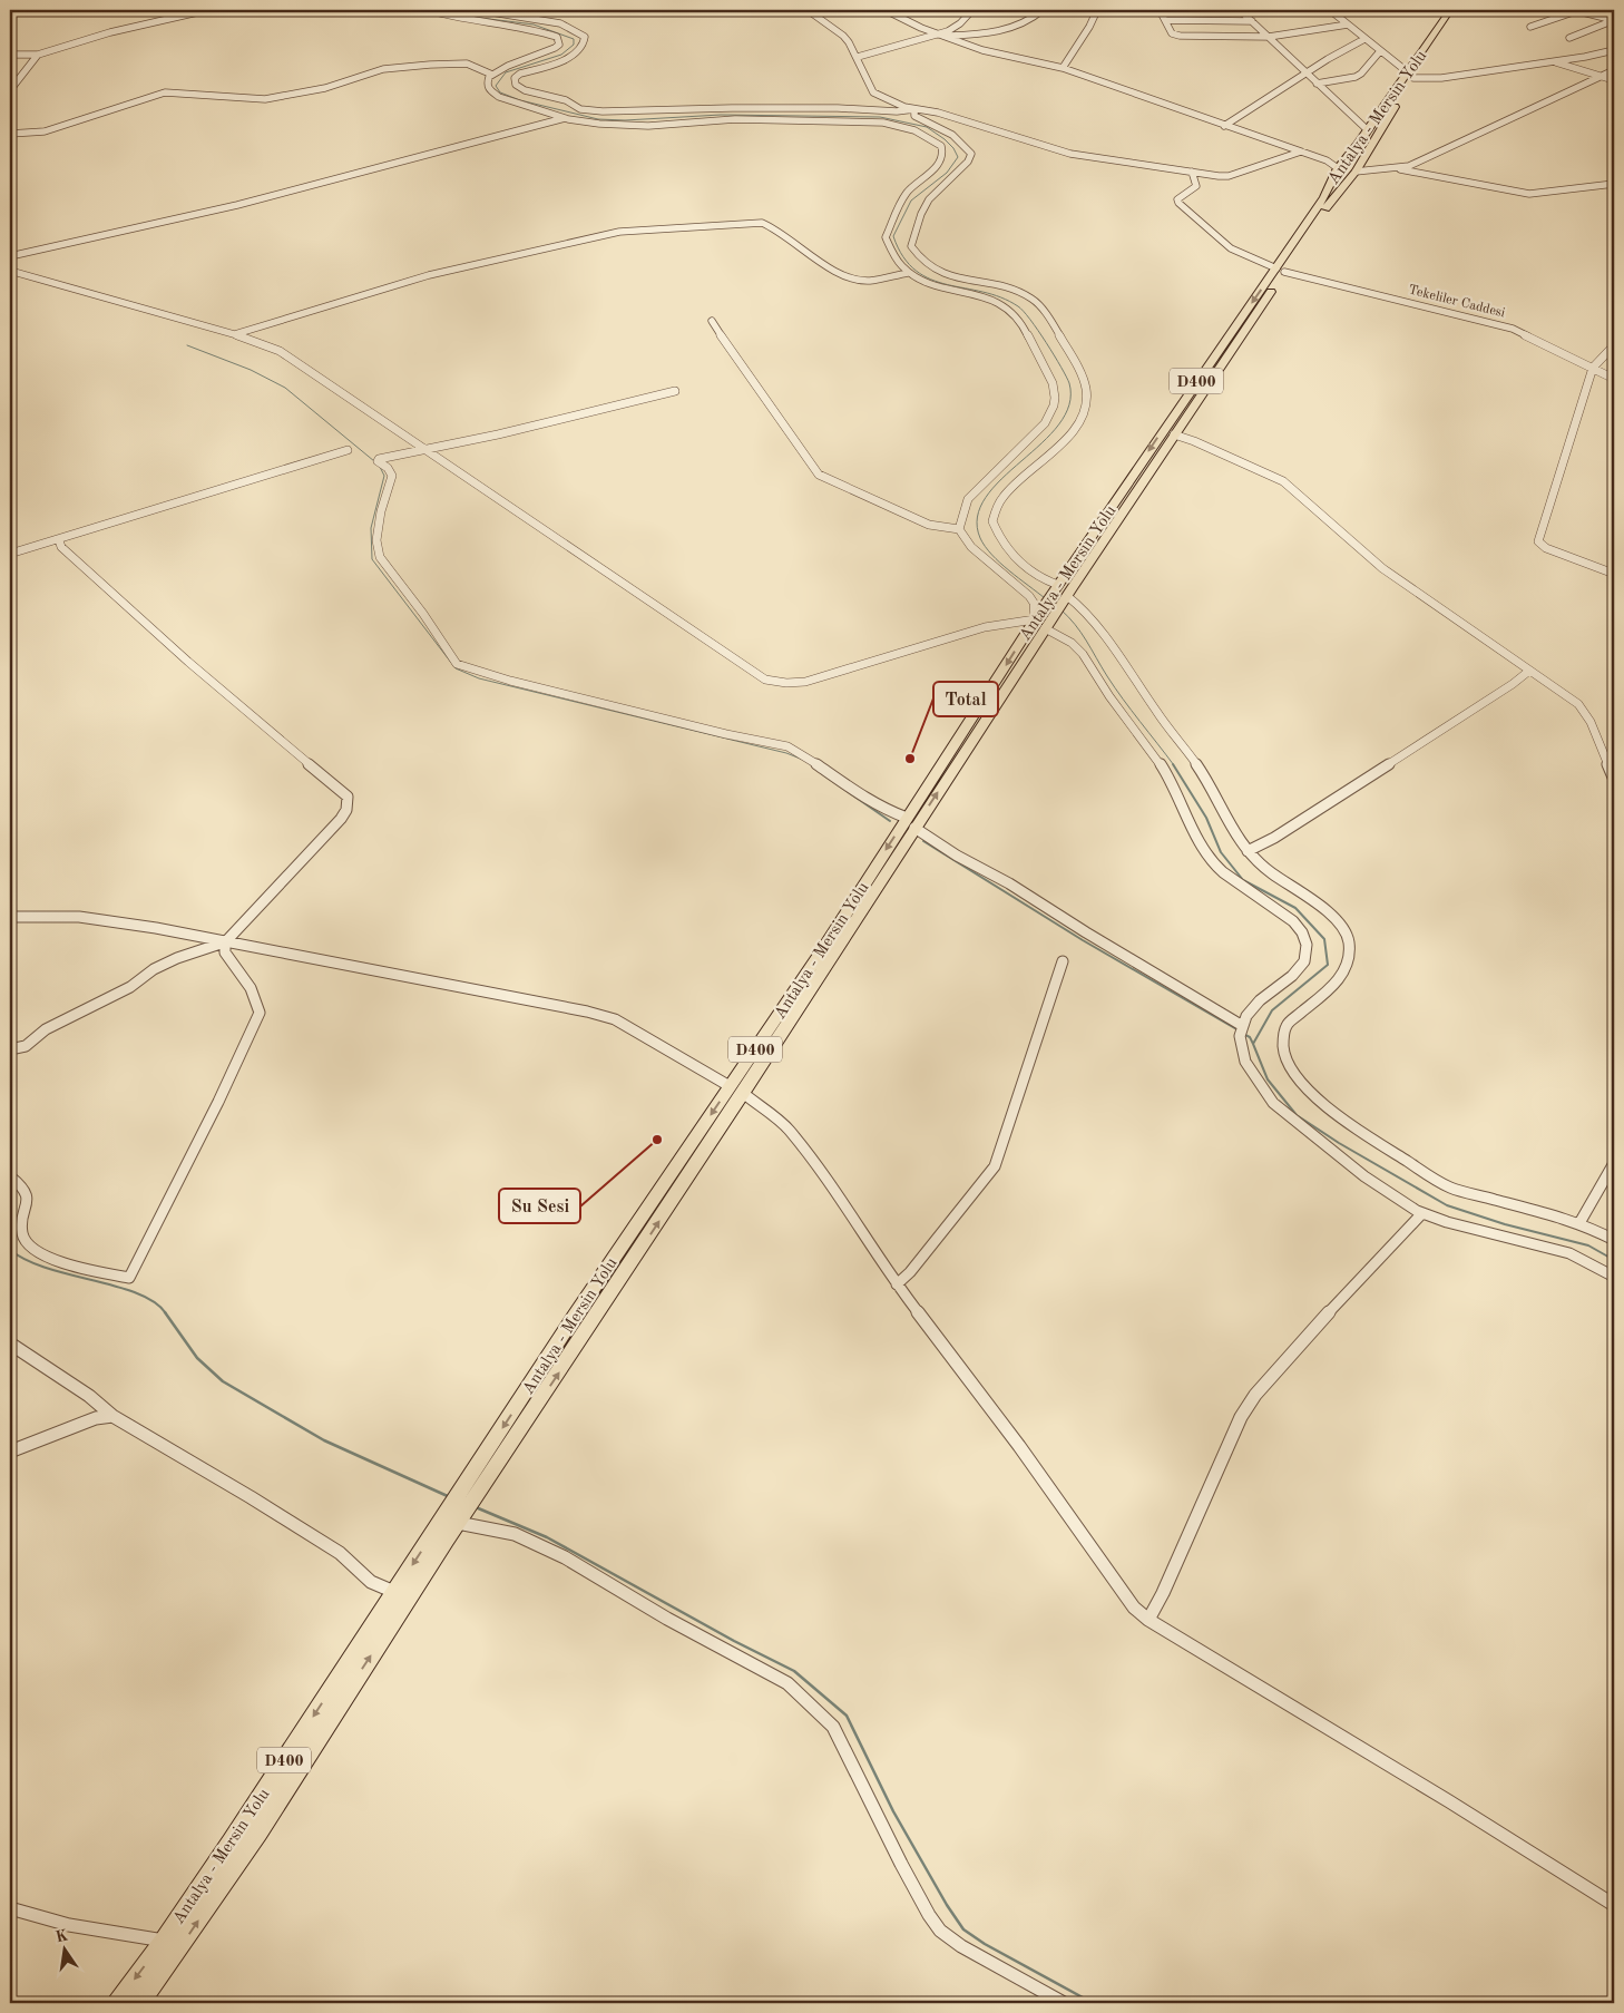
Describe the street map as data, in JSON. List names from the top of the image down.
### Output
{
  "streets": {
    "highway": ["Antalya - Mersin Yolu", "D400"],
    "street": ["Tekeliler Caddesi"]
  },
  "crossings": [
    ["Antalya - Mersin Yolu", "Tekeliler Caddesi"]
  ],
  "places": ["Total", "Su Sesi"],
  "north": "top"
}
